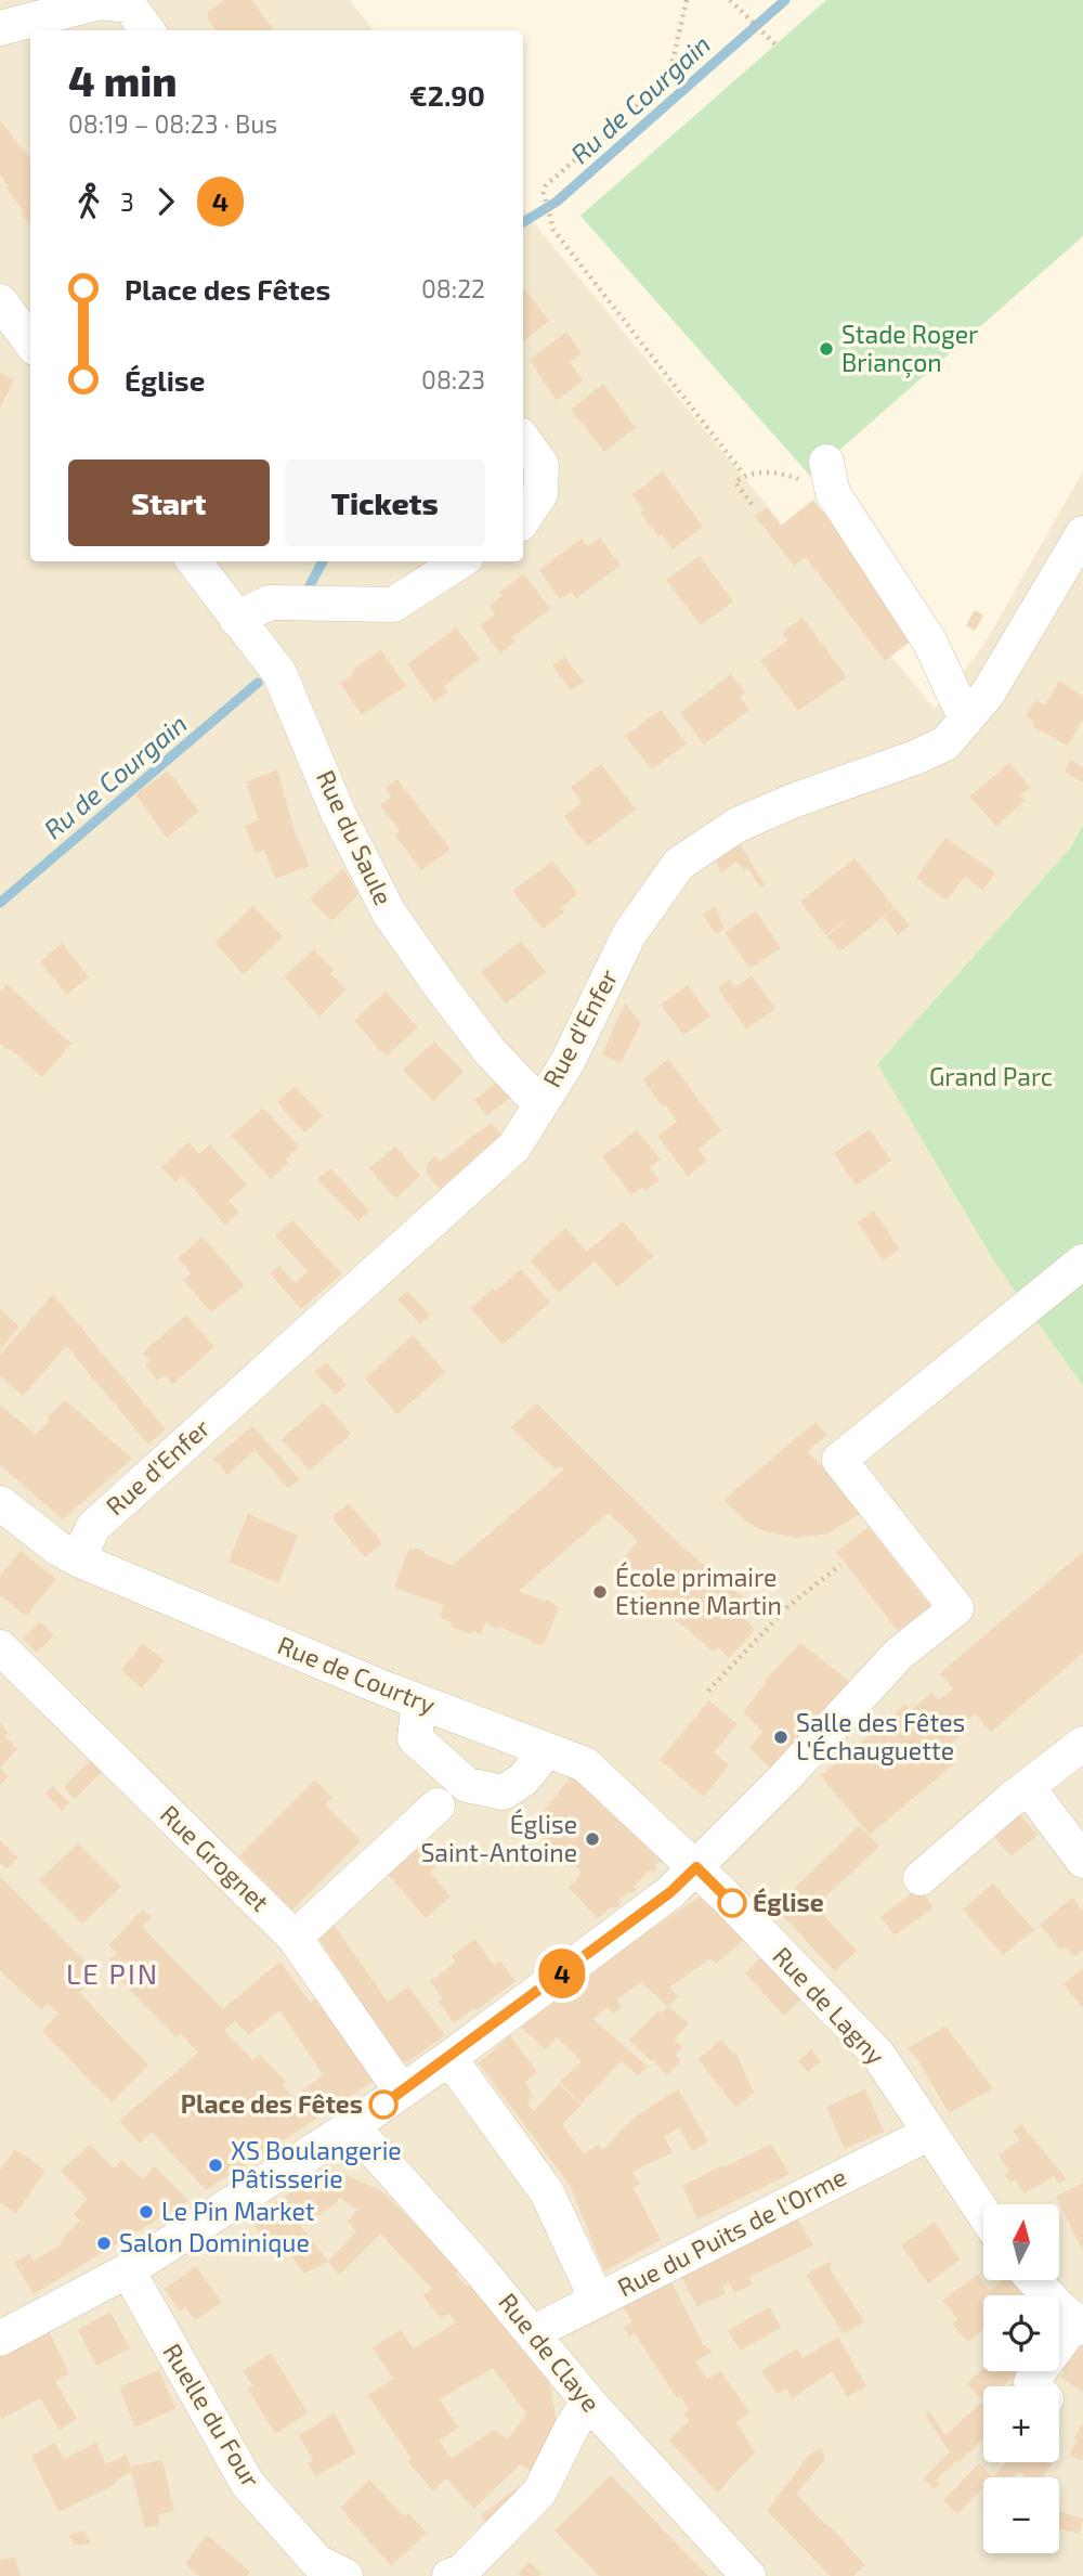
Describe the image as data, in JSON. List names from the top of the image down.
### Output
{
  "streets": {
    "street": [
      "Rue du Saule",
      "Rue d'Enfer",
      "Rue de Courtry",
      "Rue Grognet",
      "Rue de Lagny",
      "Rue du Puits de l'Orme",
      "Rue de Claye",
      "Ruelle du Four"
    ]
  },
  "crossings": [
    ["Rue du Saule", "Rue d'Enfer"],
    ["Rue d'Enfer", "Rue de Courtry"],
    ["Rue de Courtry", "Rue de Lagny"],
    ["Rue de Lagny", "Rue du Puits de l'Orme"],
    ["Rue du Puits de l'Orme", "Rue de Claye"]
  ],
  "districts": ["LE PIN"],
  "water": ["Ru de Courgain"],
  "parks": ["Grand Parc"],
  "places": [
    "Stade Roger Briançon",
    "École primaire Etienne Martin",
    "Salle des Fêtes L'Échauguette",
    "Église Saint-Antoine",
    "Église",
    "Place des Fêtes",
    "XS Boulangerie Pâtisserie",
    "Le Pin Market",
    "Salon Dominique"
  ],
  "lines": ["bus line 4"],
  "north": "top",
  "page": {
    "on_map": "4",
    "heading": ["4 min", "08:19 – 08:23 · Bus", "€2.90"],
    "legs": ["3", "4"],
    "list": [
      {
        "name": "Place des Fêtes",
        "value": "08:22"
      },
      {
        "name": "Église",
        "value": "08:23"
      }
    ],
    "buttons": ["Start", "Tickets"],
    "map_buttons": ["+", "−"]
  }
}
